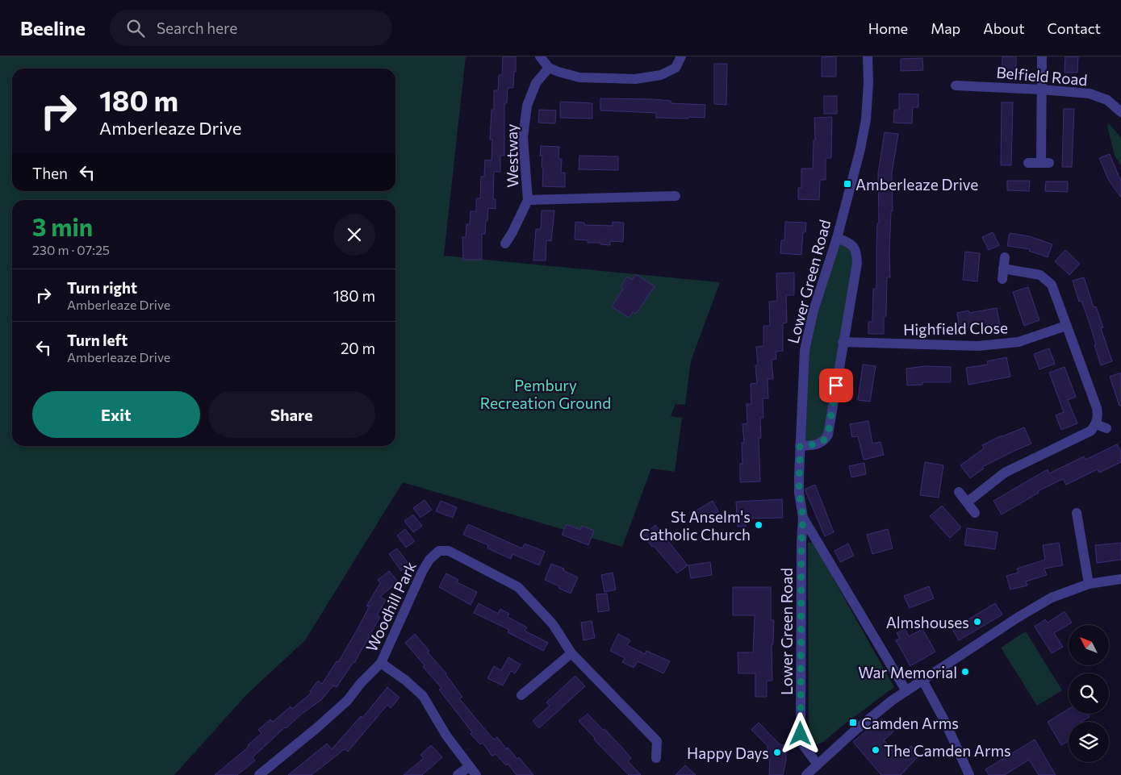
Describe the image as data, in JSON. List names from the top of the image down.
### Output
{
  "streets": {
    "street": [
      "Belfield Road",
      "Westway",
      "Lower Green Road",
      "Highfield Close",
      "Woodhill Park"
    ]
  },
  "parks": ["Pembury Recreation Ground"],
  "places": {
    "transit": ["Amberleaze Drive", "Camden Arms"],
    "other": [
      "St Anselm's Catholic Church",
      "Almshouses",
      "War Memorial",
      "The Camden Arms",
      "Happy Days"
    ]
  },
  "north": "top left",
  "page": {
    "header": "Beeline",
    "search": "Search here",
    "nav": [
      "Home",
      "Map",
      "About",
      "Contact"
    ],
    "turn": ["180 m", "Amberleaze Drive"],
    "then": "Then",
    "heading": ["3 min", "230 m · 07:25"],
    "list": [
      {
        "name": "Turn right",
        "note": "Amberleaze Drive",
        "value": "180 m"
      },
      {
        "name": "Turn left",
        "note": "Amberleaze Drive",
        "value": "20 m"
      }
    ],
    "buttons": ["Exit", "Share"]
  }
}
